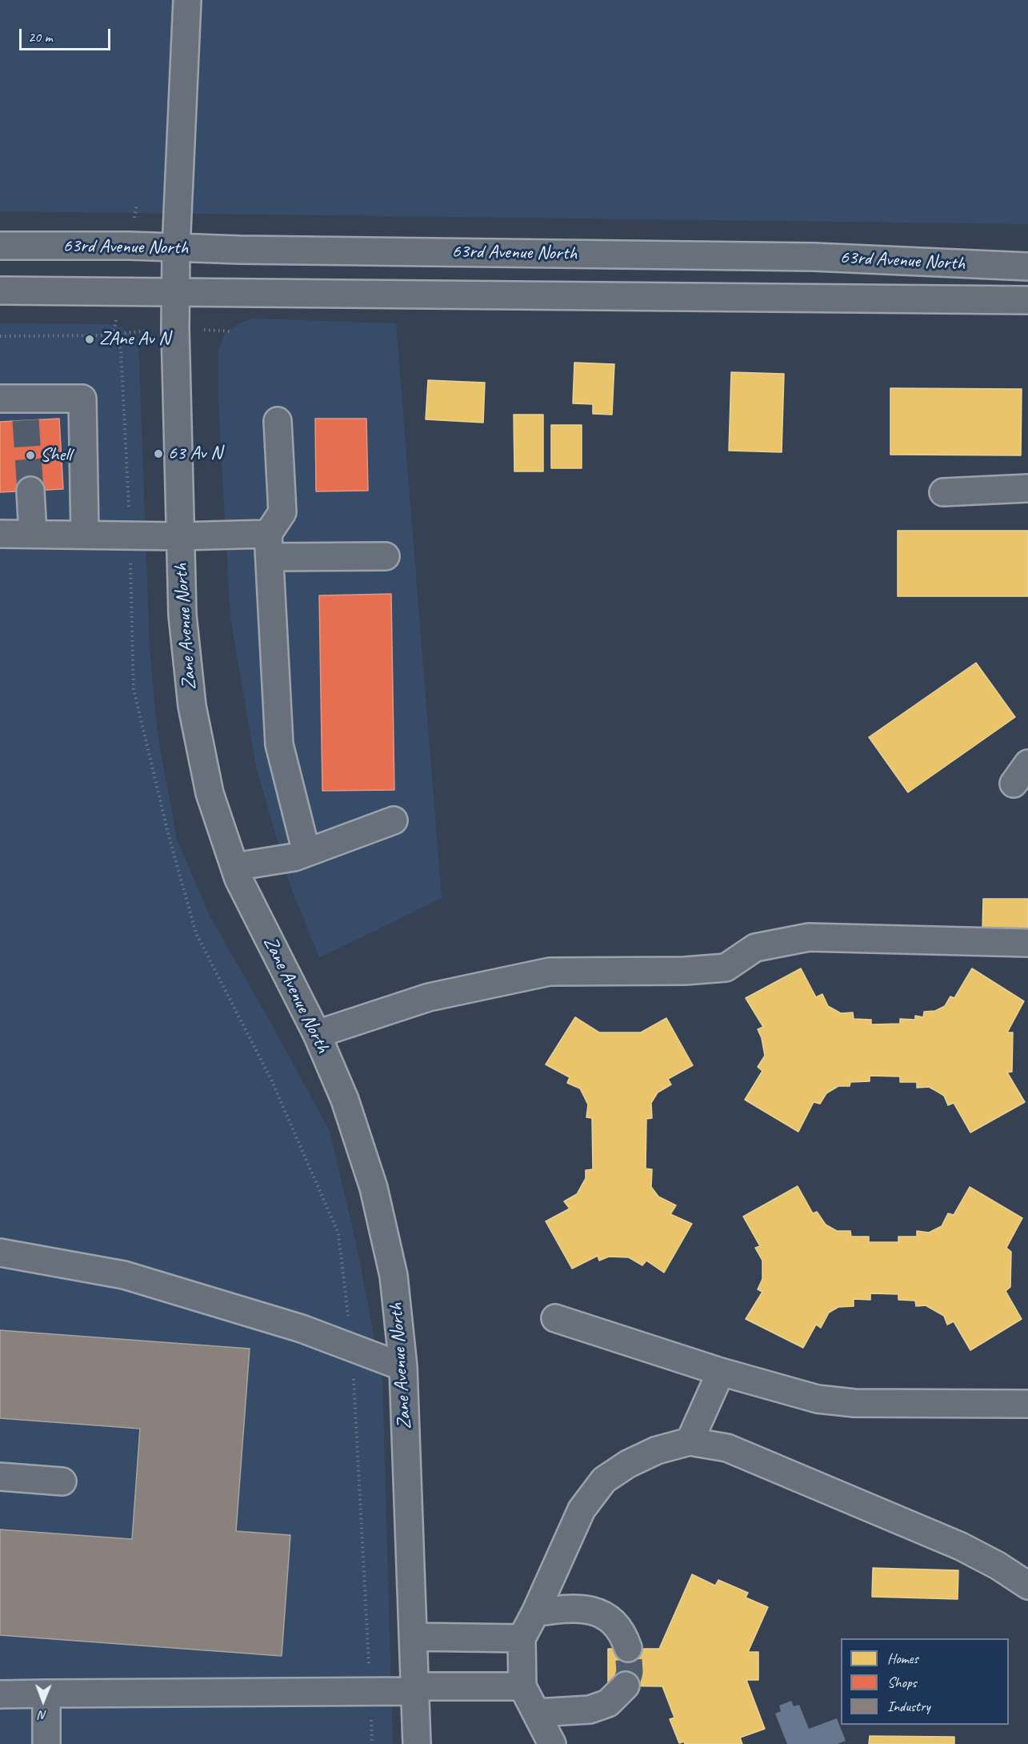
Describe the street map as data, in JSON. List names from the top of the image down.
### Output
{
  "streets": {
    "street": ["63rd Avenue North", "Zane Avenue North"]
  },
  "crossings": [
    ["63rd Avenue North", "Zane Avenue North"]
  ],
  "places": ["ZAne Av N", "63 Av N", "Shell"],
  "legend": ["Homes", "Shops", "Industry"],
  "scale_bar": "20 m",
  "north": "bottom"
}
